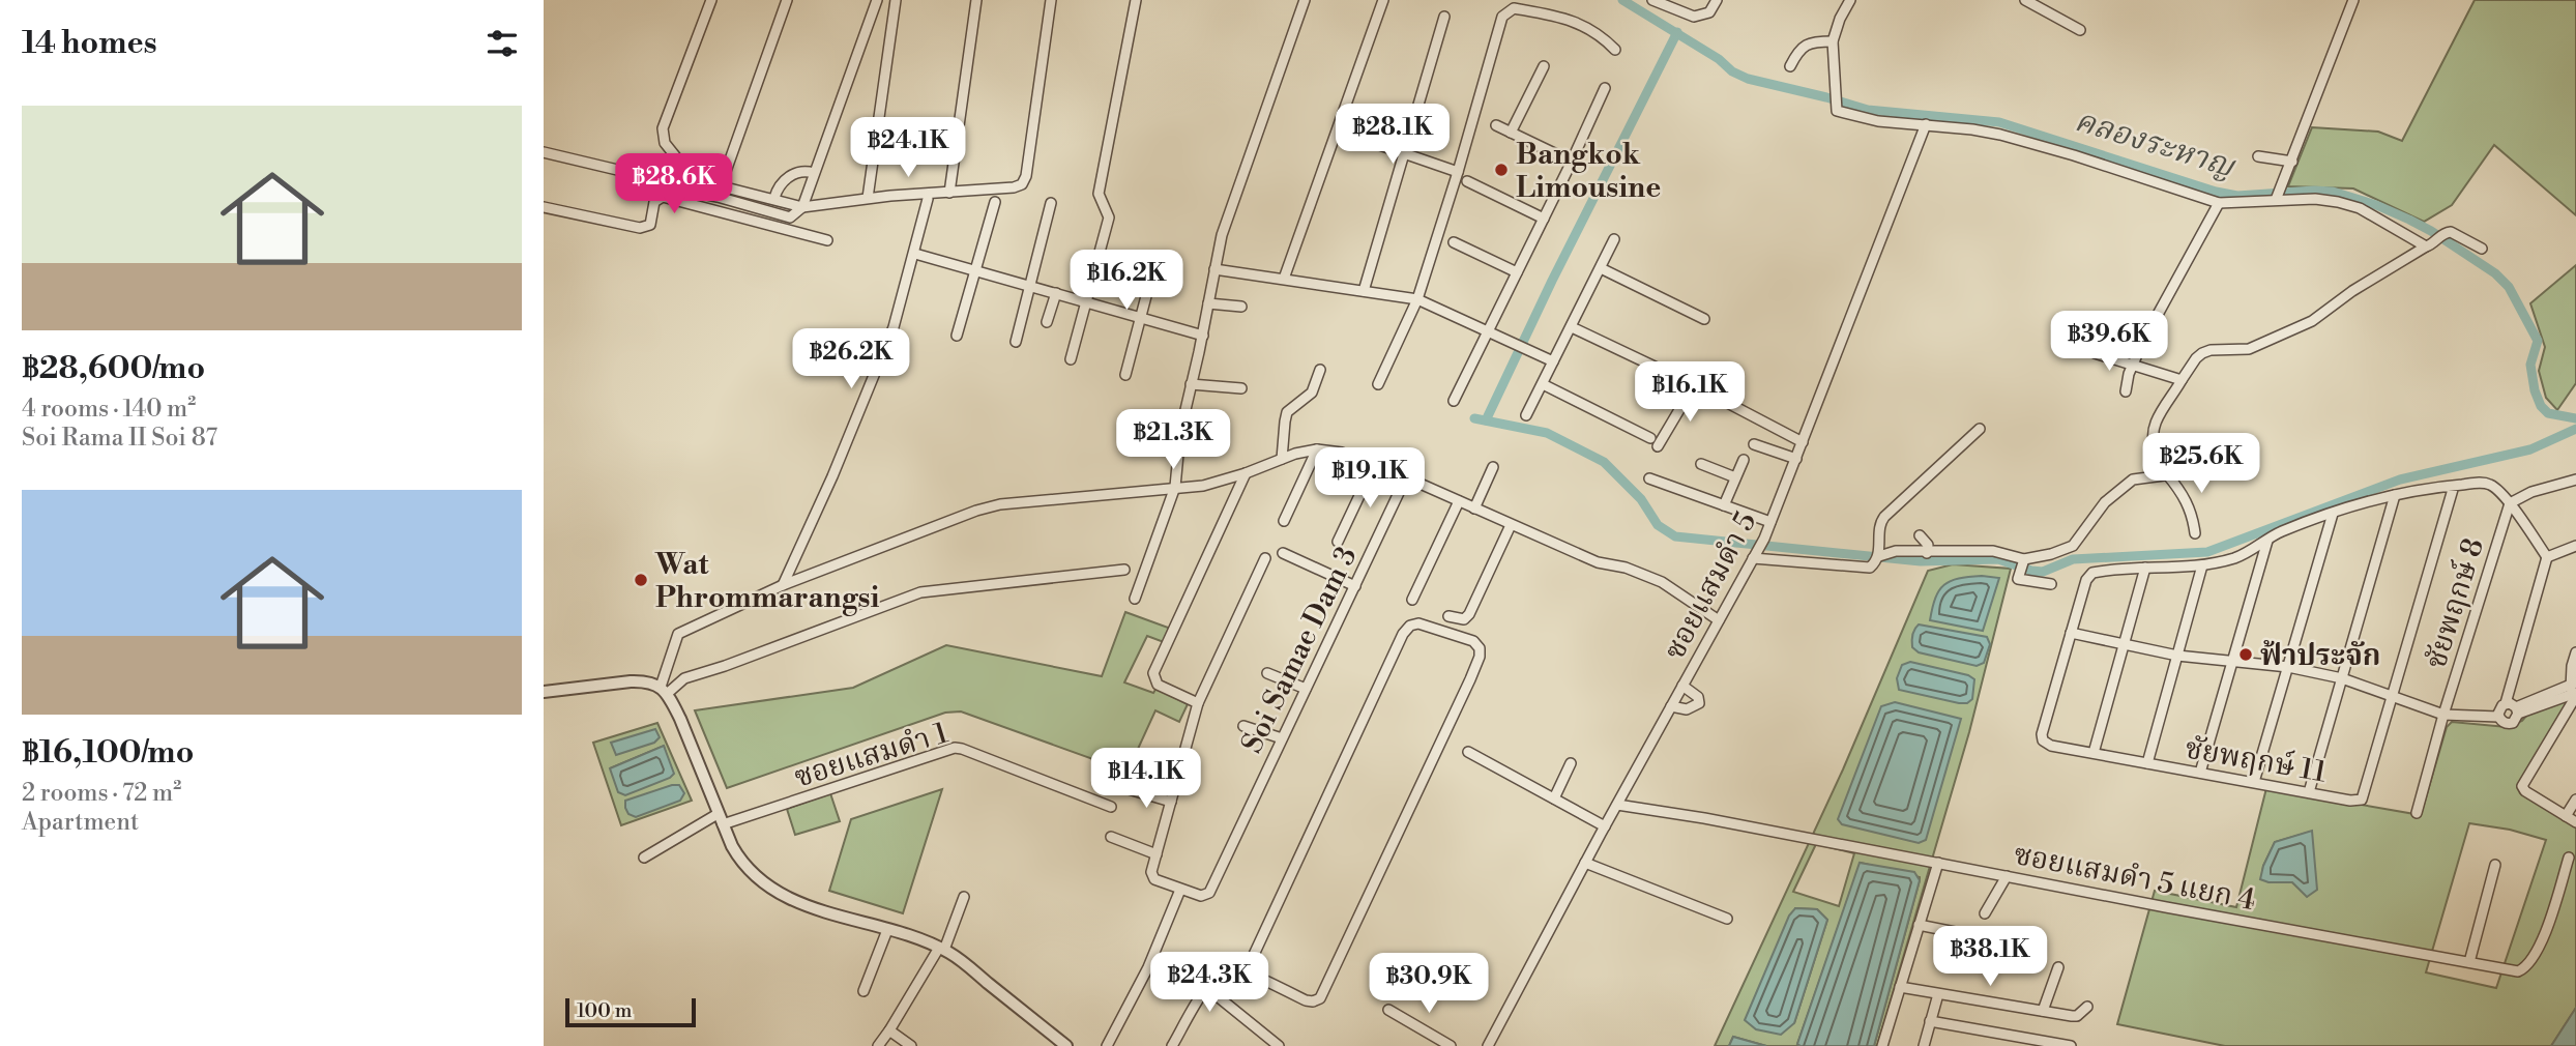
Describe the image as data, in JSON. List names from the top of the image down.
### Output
{
  "streets": {
    "street": [
      "ซอยแสมดำ 5",
      "ชัยพฤกษ์ 8",
      "Soi Samae Dam 3",
      "ซอยแสมดำ 1",
      "ชัยพฤกษ์ 11",
      "ซอยแสมดำ 5 แยก 4"
    ]
  },
  "crossings": [
    ["ซอยแสมดำ 5", "ซอยแสมดำ 5 แยก 4"]
  ],
  "water": ["คลองระหาญ"],
  "places": ["Bangkok Limousine", "Wat Phrommarangsi", "ฟ้าประจัก"],
  "scale_bar": "100 m",
  "page": {
    "heading": "14 homes",
    "list": [
      {
        "name": "฿28,600/mo",
        "note": "4 rooms · 140 m² · Soi Rama II Soi 87"
      },
      {
        "name": "฿16,100/mo",
        "note": "2 rooms · 72 m² · Apartment"
      }
    ],
    "price": [
      "฿28.1K",
      "฿24.1K",
      "฿28.6K",
      "฿16.2K",
      "฿39.6K",
      "฿26.2K",
      "฿16.1K",
      "฿21.3K",
      "฿25.6K",
      "฿19.1K",
      "฿14.1K",
      "฿38.1K",
      "฿24.3K",
      "฿30.9K"
    ],
    "scale": "100 m"
  }
}
